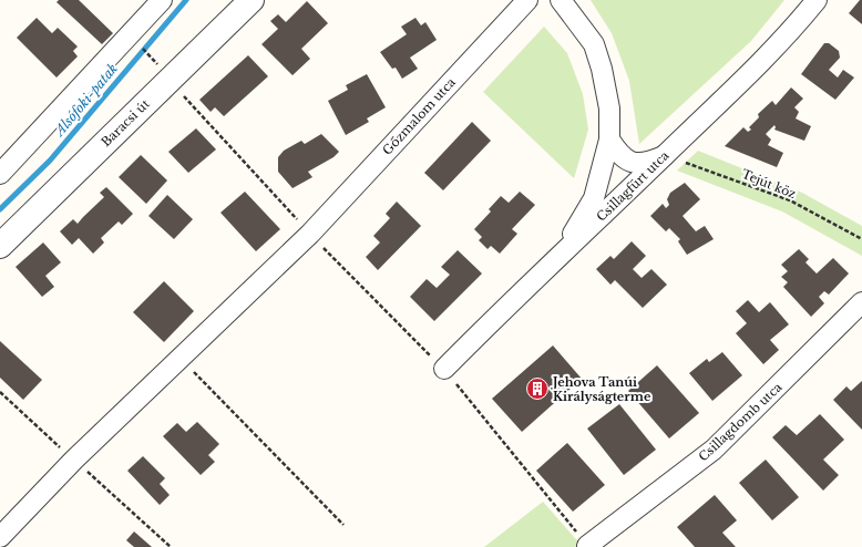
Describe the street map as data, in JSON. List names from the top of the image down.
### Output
{
  "streets": {
    "street": [
      "Gőzmalom utca",
      "Baracsi út",
      "Csillagfürt utca",
      "Csillagdomb utca"
    ],
    "path": ["Tejút köz"]
  },
  "crossings": [
    ["Tejút köz", "Csillagfürt utca"]
  ],
  "water": ["Alsófoki-patak"],
  "places": {
    "building": ["Jehova Tanúi Királyságterme"]
  }
}
